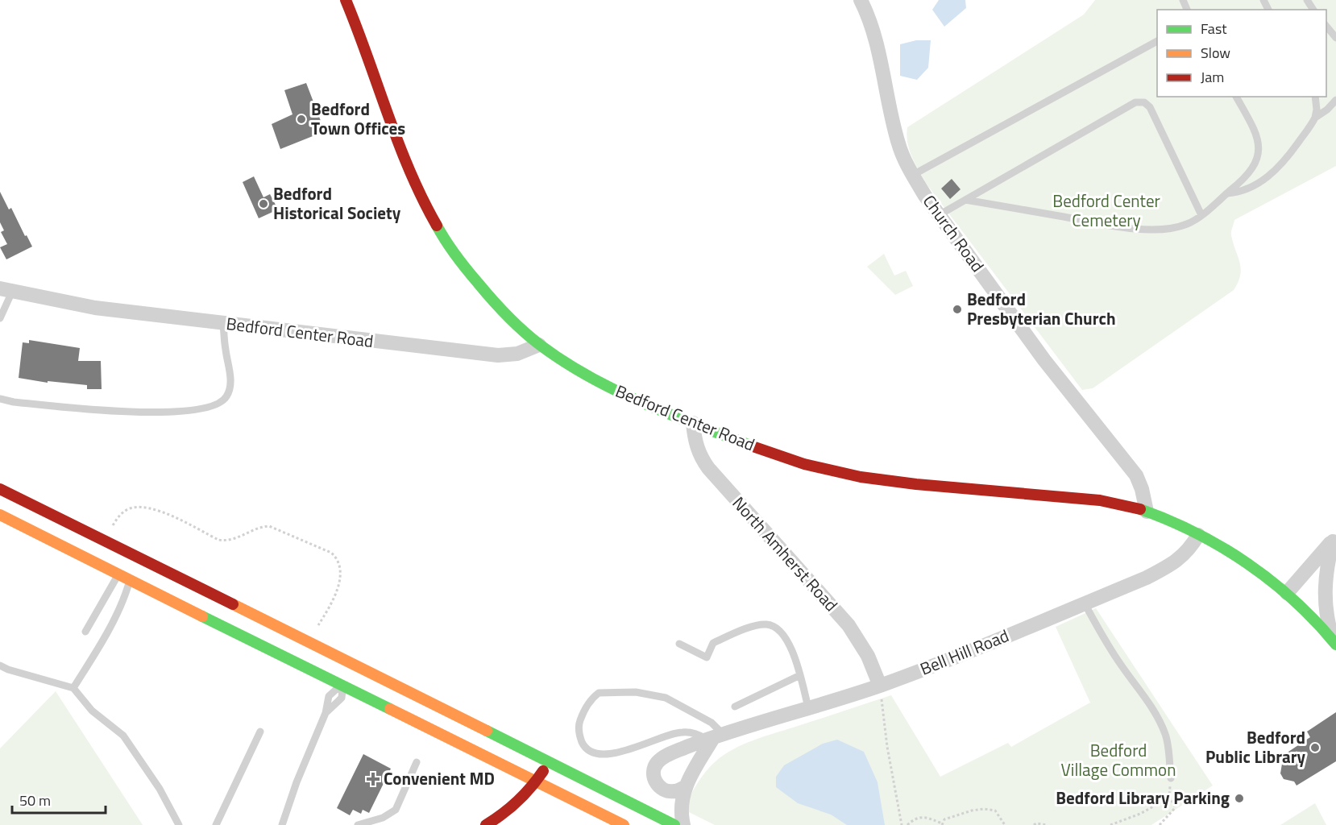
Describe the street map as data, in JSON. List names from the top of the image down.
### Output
{
  "streets": {
    "main road": ["Bedford Center Road"],
    "street": ["Church Road", "North Amherst Road", "Bell Hill Road"]
  },
  "crossings": [
    ["Church Road", "Bedford Center Road"],
    ["Bedford Center Road", "North Amherst Road"],
    ["Bedford Center Road", "Bell Hill Road"],
    ["North Amherst Road", "Bell Hill Road"]
  ],
  "parks": ["Bedford Center Cemetery", "Bedford Village Common"],
  "places": {
    "other": [
      "Bedford Town Offices",
      "Bedford Historical Society",
      "Bedford Presbyterian Church",
      "Bedford Public Library",
      "Bedford Library Parking"
    ],
    "health": ["Convenient MD"]
  },
  "legend": ["Fast", "Slow", "Jam"],
  "scale_bar": "50 m"
}
